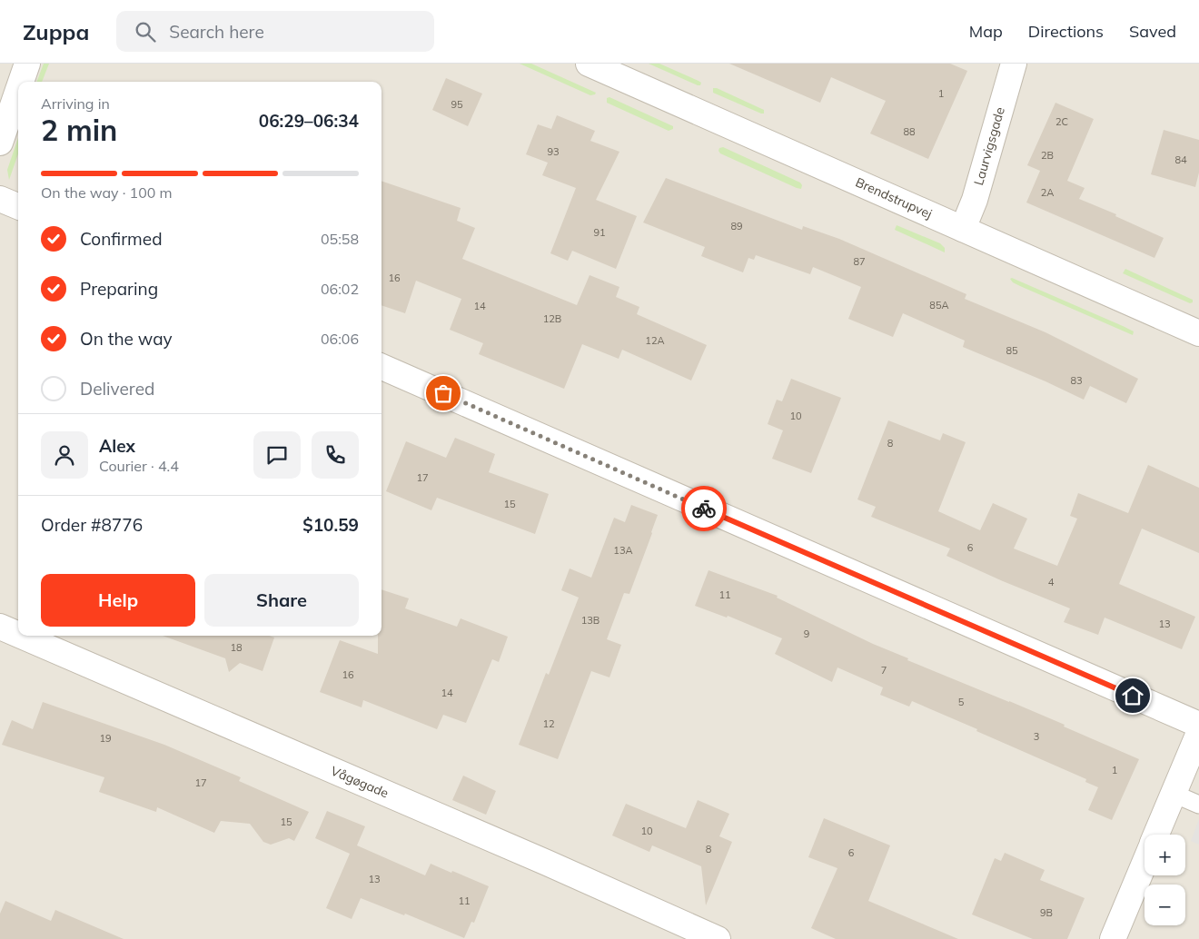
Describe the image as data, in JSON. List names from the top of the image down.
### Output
{
  "streets": {
    "street": ["Laurvigsgade", "Brendstrupvej", "Vågøgade"]
  },
  "crossings": [
    ["Laurvigsgade", "Brendstrupvej"]
  ],
  "house_numbers": [
    "1",
    "95",
    "2C",
    "88",
    "93",
    "2B",
    "84",
    "2A",
    "89",
    "91",
    "87",
    "16",
    "85A",
    "14",
    "12B",
    "12A",
    "85",
    "83",
    "10",
    "8",
    "17",
    "15",
    "6",
    "13A",
    "4",
    "11",
    "13B",
    "13",
    "9",
    "18",
    "7",
    "16",
    "14",
    "5",
    "12",
    "3",
    "19",
    "1",
    "17",
    "15",
    "10",
    "8",
    "6",
    "13",
    "11",
    "9B"
  ],
  "page": {
    "header": "Zuppa",
    "search": "Search here",
    "nav": ["Map", "Directions", "Saved"],
    "heading": ["2 min", "Arriving in", "06:29–06:34"],
    "panel": [
      "Alex",
      "Courier · 4.4",
      "Order #8776",
      "$10.59"
    ],
    "bar": "On the way · 100 m",
    "list": [
      ["Confirmed", "05:58"],
      ["Preparing", "06:02"],
      ["On the way", "06:06"],
      "Delivered"
    ],
    "buttons": ["Help", "Share"],
    "map_buttons": ["+", "−"]
  }
}
